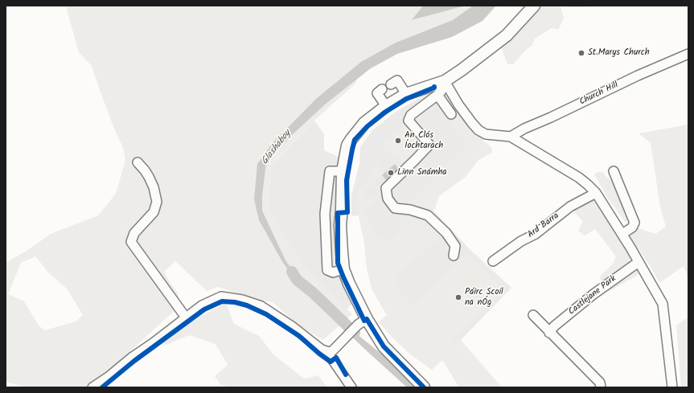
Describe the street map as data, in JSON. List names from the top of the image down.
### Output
{
  "streets": {
    "street": ["Church Hill", "Ard Barra", "Castlejane Park"]
  },
  "water": ["Glashaboy"],
  "places": [
    "St.Marys Church",
    "An Clós Íochtarach",
    "Linn Snámha",
    "Páirc Scoil na nÓg"
  ]
}
